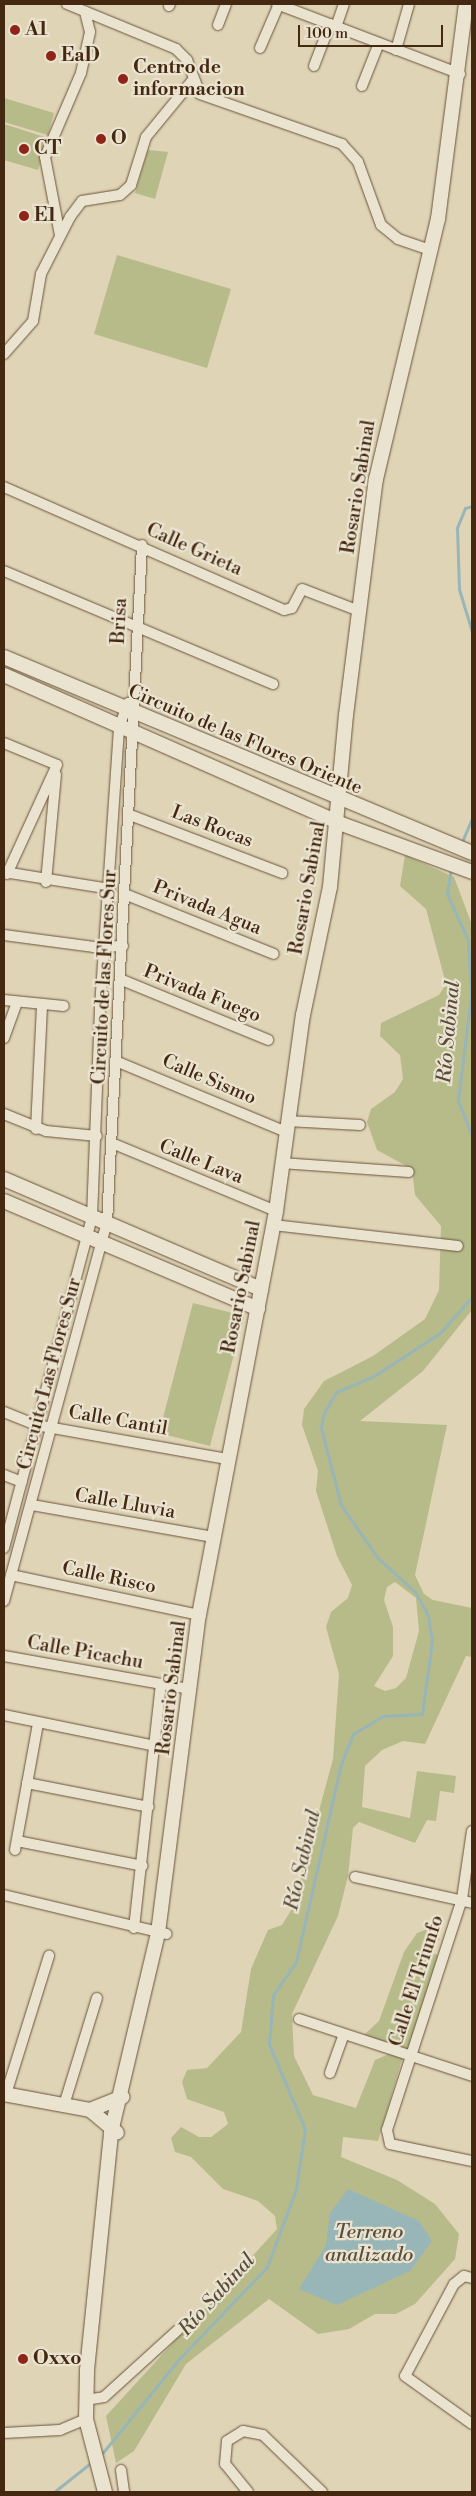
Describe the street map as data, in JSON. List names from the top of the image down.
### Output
{
  "streets": {
    "main road": ["Rosario Sabinal", "Circuito de las Flores Oriente"],
    "street": [
      "Calle Grieta",
      "Brisa",
      "Las Rocas",
      "Privada Agua",
      "Circuito de las Flores Sur",
      "Privada Fuego",
      "Calle Sismo",
      "Calle Lava",
      "Circuito Las Flores Sur",
      "Calle Cantil",
      "Calle Lluvia",
      "Calle Risco",
      "Calle Picachu",
      "Calle El Triunfo"
    ]
  },
  "crossings": [
    ["Rosario Sabinal", "Calle Grieta"],
    ["Rosario Sabinal", "Circuito de las Flores Oriente"],
    ["Rosario Sabinal", "Calle Sismo"],
    ["Rosario Sabinal", "Calle Lava"],
    ["Rosario Sabinal", "Calle Cantil"],
    ["Rosario Sabinal", "Calle Lluvia"],
    ["Rosario Sabinal", "Calle Risco"],
    ["Rosario Sabinal", "Calle Picachu"],
    ["Calle Grieta", "Brisa"],
    ["Brisa", "Circuito de las Flores Oriente"],
    ["Brisa", "Circuito de las Flores Sur"],
    ["Circuito de las Flores Oriente", "Circuito de las Flores Sur"],
    ["Las Rocas", "Circuito de las Flores Sur"],
    ["Privada Agua", "Circuito de las Flores Sur"],
    ["Circuito de las Flores Sur", "Privada Fuego"],
    ["Circuito de las Flores Sur", "Calle Sismo"],
    ["Circuito de las Flores Sur", "Calle Lava"],
    ["Circuito de las Flores Sur", "Circuito Las Flores Sur"],
    ["Circuito Las Flores Sur", "Calle Cantil"],
    ["Circuito Las Flores Sur", "Calle Lluvia"],
    ["Circuito Las Flores Sur", "Calle Risco"]
  ],
  "water": ["Río Sabinal", "Terreno analizado"],
  "places": [
    "A1",
    "EaD",
    "Centro de informacion",
    "O",
    "CT",
    "E1",
    "Oxxo"
  ],
  "scale_bar": "100 m"
}
